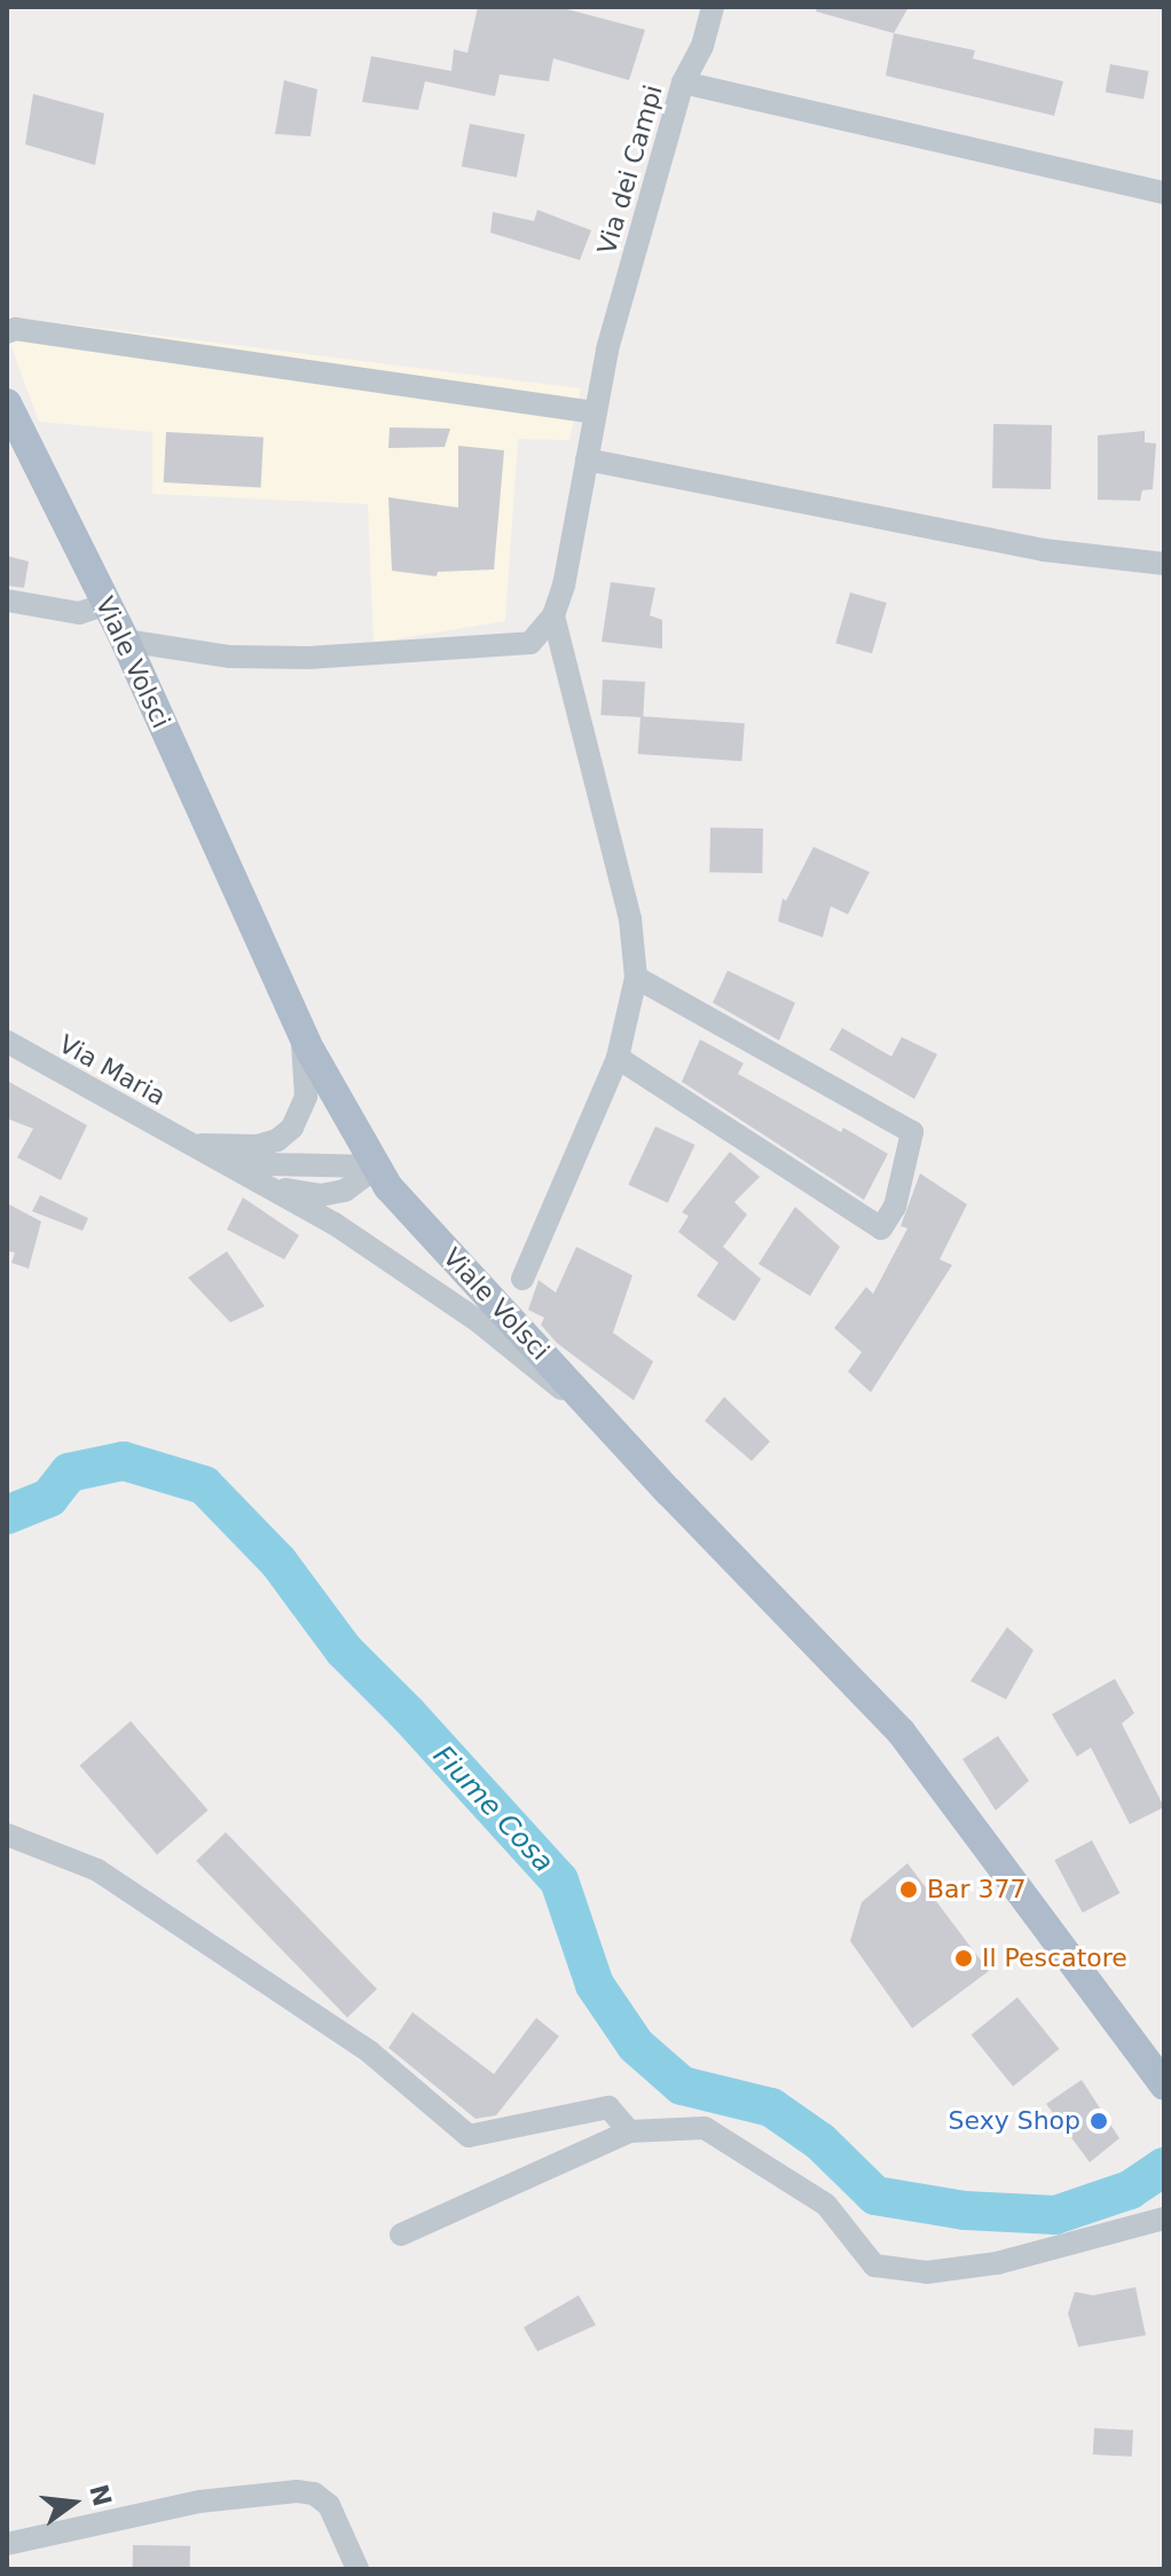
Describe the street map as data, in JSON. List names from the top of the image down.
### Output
{
  "streets": {
    "main road": ["Viale Volsci"],
    "street": ["Via dei Campi", "Via Maria"]
  },
  "water": ["Fiume Cosa"],
  "places": ["Bar 377", "Il Pescatore", "Sexy Shop"],
  "north": "right"
}
